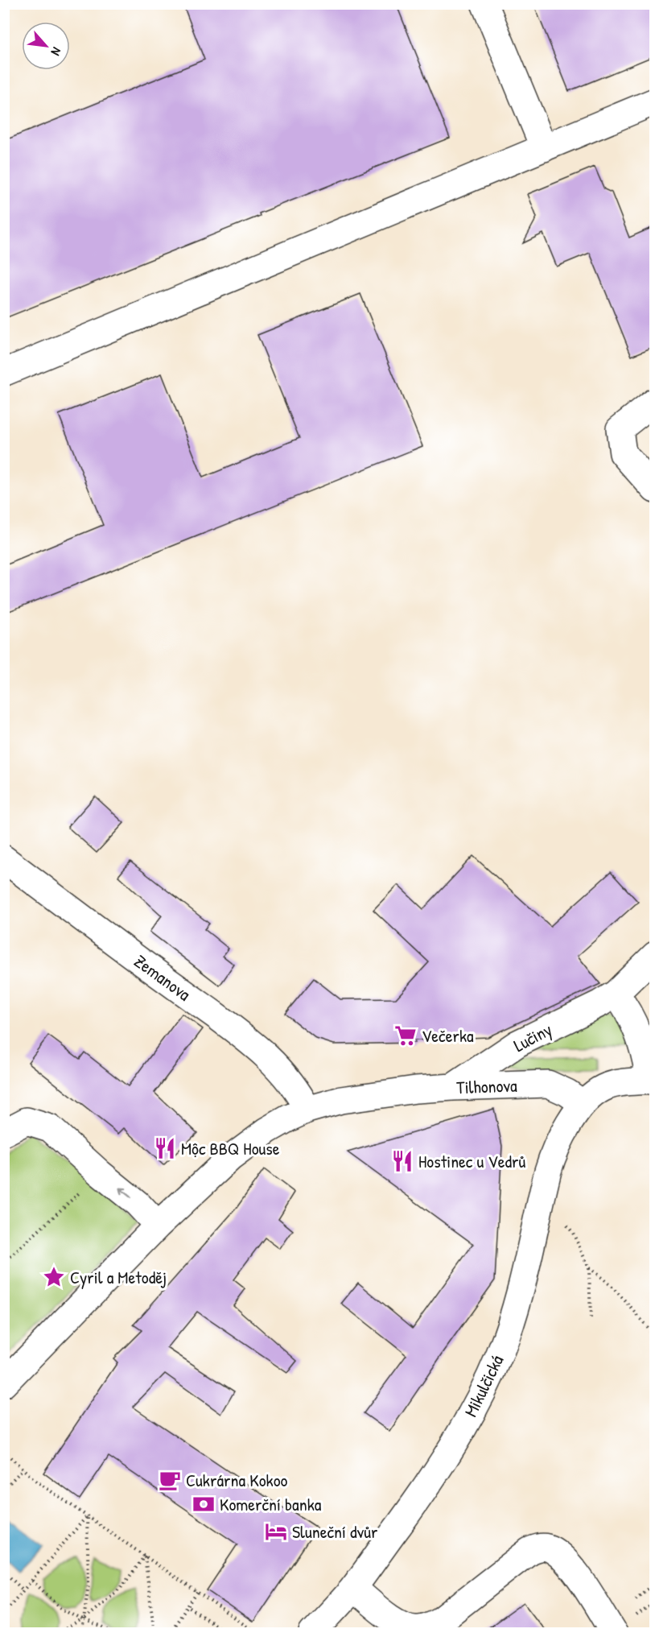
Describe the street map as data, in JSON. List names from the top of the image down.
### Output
{
  "streets": {
    "street": [
      "Zemanova",
      "Lučiny",
      "Tilhonova",
      "Mikulčická"
    ]
  },
  "crossings": [
    ["Zemanova", "Tilhonova"],
    ["Lučiny", "Tilhonova"],
    ["Tilhonova", "Mikulčická"]
  ],
  "places": {
    "supermarket": ["Večerka"],
    "restaurant": ["Mộc BBQ House", "Hostinec u Vedrů"],
    "place": ["Cyril a Metoděj"],
    "cafe": ["Cukrárna Kokoo"],
    "bank": ["Komerční banka"],
    "hotel": ["Sluneční dvůr"]
  },
  "north": "bottom right"
}
